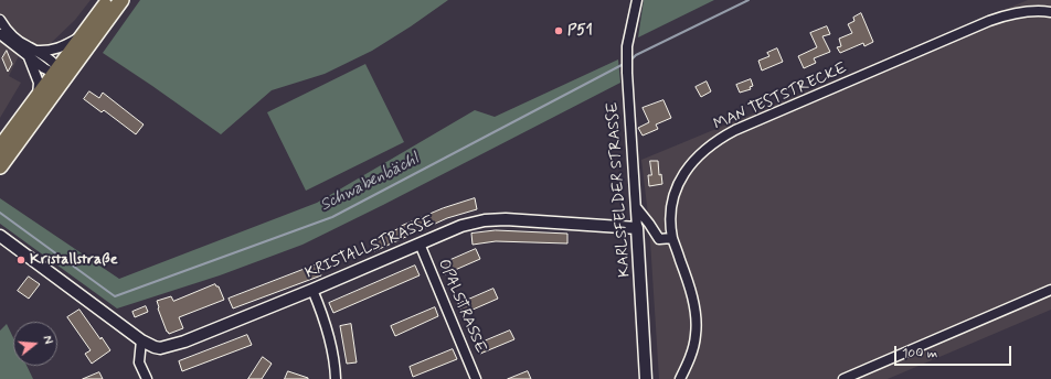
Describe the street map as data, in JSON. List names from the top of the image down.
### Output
{
  "streets": {
    "street": [
      "MAN TESTSTRECKE",
      "KARLSFELDER STRASSE",
      "KRISTALLSTRASSE",
      "OPALSTRASSE"
    ]
  },
  "crossings": [
    ["KARLSFELDER STRASSE", "KRISTALLSTRASSE"],
    ["KRISTALLSTRASSE", "OPALSTRASSE"]
  ],
  "water": ["Schwabenbächl"],
  "places": ["P51", "Kristallstraße"],
  "scale_bar": "100 m",
  "north": "right"
}
